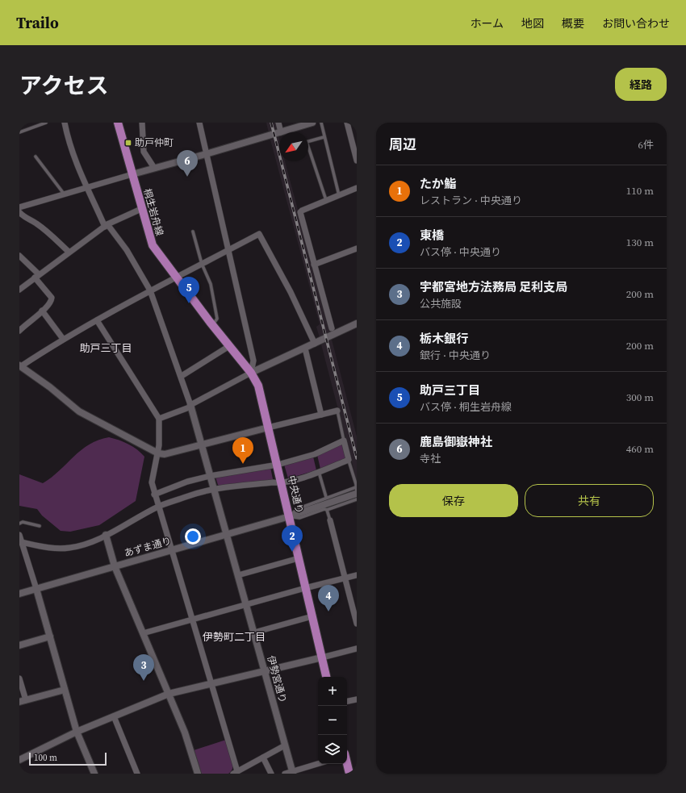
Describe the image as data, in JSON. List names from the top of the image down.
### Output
{
  "streets": {
    "main road": ["桐生岩舟線", "中央通り"],
    "street": ["あずま通り", "伊勢宮通り"]
  },
  "crossings": [
    ["桐生岩舟線", "中央通り"],
    ["中央通り", "あずま通り"],
    ["あずま通り", "伊勢宮通り"]
  ],
  "districts": ["助戸三丁目", "伊勢町二丁目"],
  "places": {
    "transit": ["助戸仲町"]
  },
  "scale_bar": "100 m",
  "north": "bottom left",
  "page": {
    "header": "Trailo",
    "nav": [
      "ホーム",
      "地図",
      "概要",
      "お問い合わせ"
    ],
    "title": "アクセス",
    "buttons": [
      "経路",
      ["保存", "共有"]
    ],
    "heading": ["周辺", "6件"],
    "pins": [
      "6",
      "5",
      "1",
      "2",
      "4",
      "3"
    ],
    "list": [
      {
        "mark": "1",
        "name": "たか鮨",
        "note": "レストラン · 中央通り",
        "value": "110 m"
      },
      {
        "mark": "2",
        "name": "東橋",
        "note": "バス停 · 中央通り",
        "value": "130 m"
      },
      {
        "mark": "3",
        "name": "宇都宮地方法務局 足利支局",
        "note": "公共施設",
        "value": "200 m"
      },
      {
        "mark": "4",
        "name": "栃木銀行",
        "note": "銀行 · 中央通り",
        "value": "200 m"
      },
      {
        "mark": "5",
        "name": "助戸三丁目",
        "note": "バス停 · 桐生岩舟線",
        "value": "300 m"
      },
      {
        "mark": "6",
        "name": "鹿島御嶽神社",
        "note": "寺社",
        "value": "460 m"
      }
    ],
    "map_buttons": ["+", "−"],
    "scale": "100 m"
  }
}
